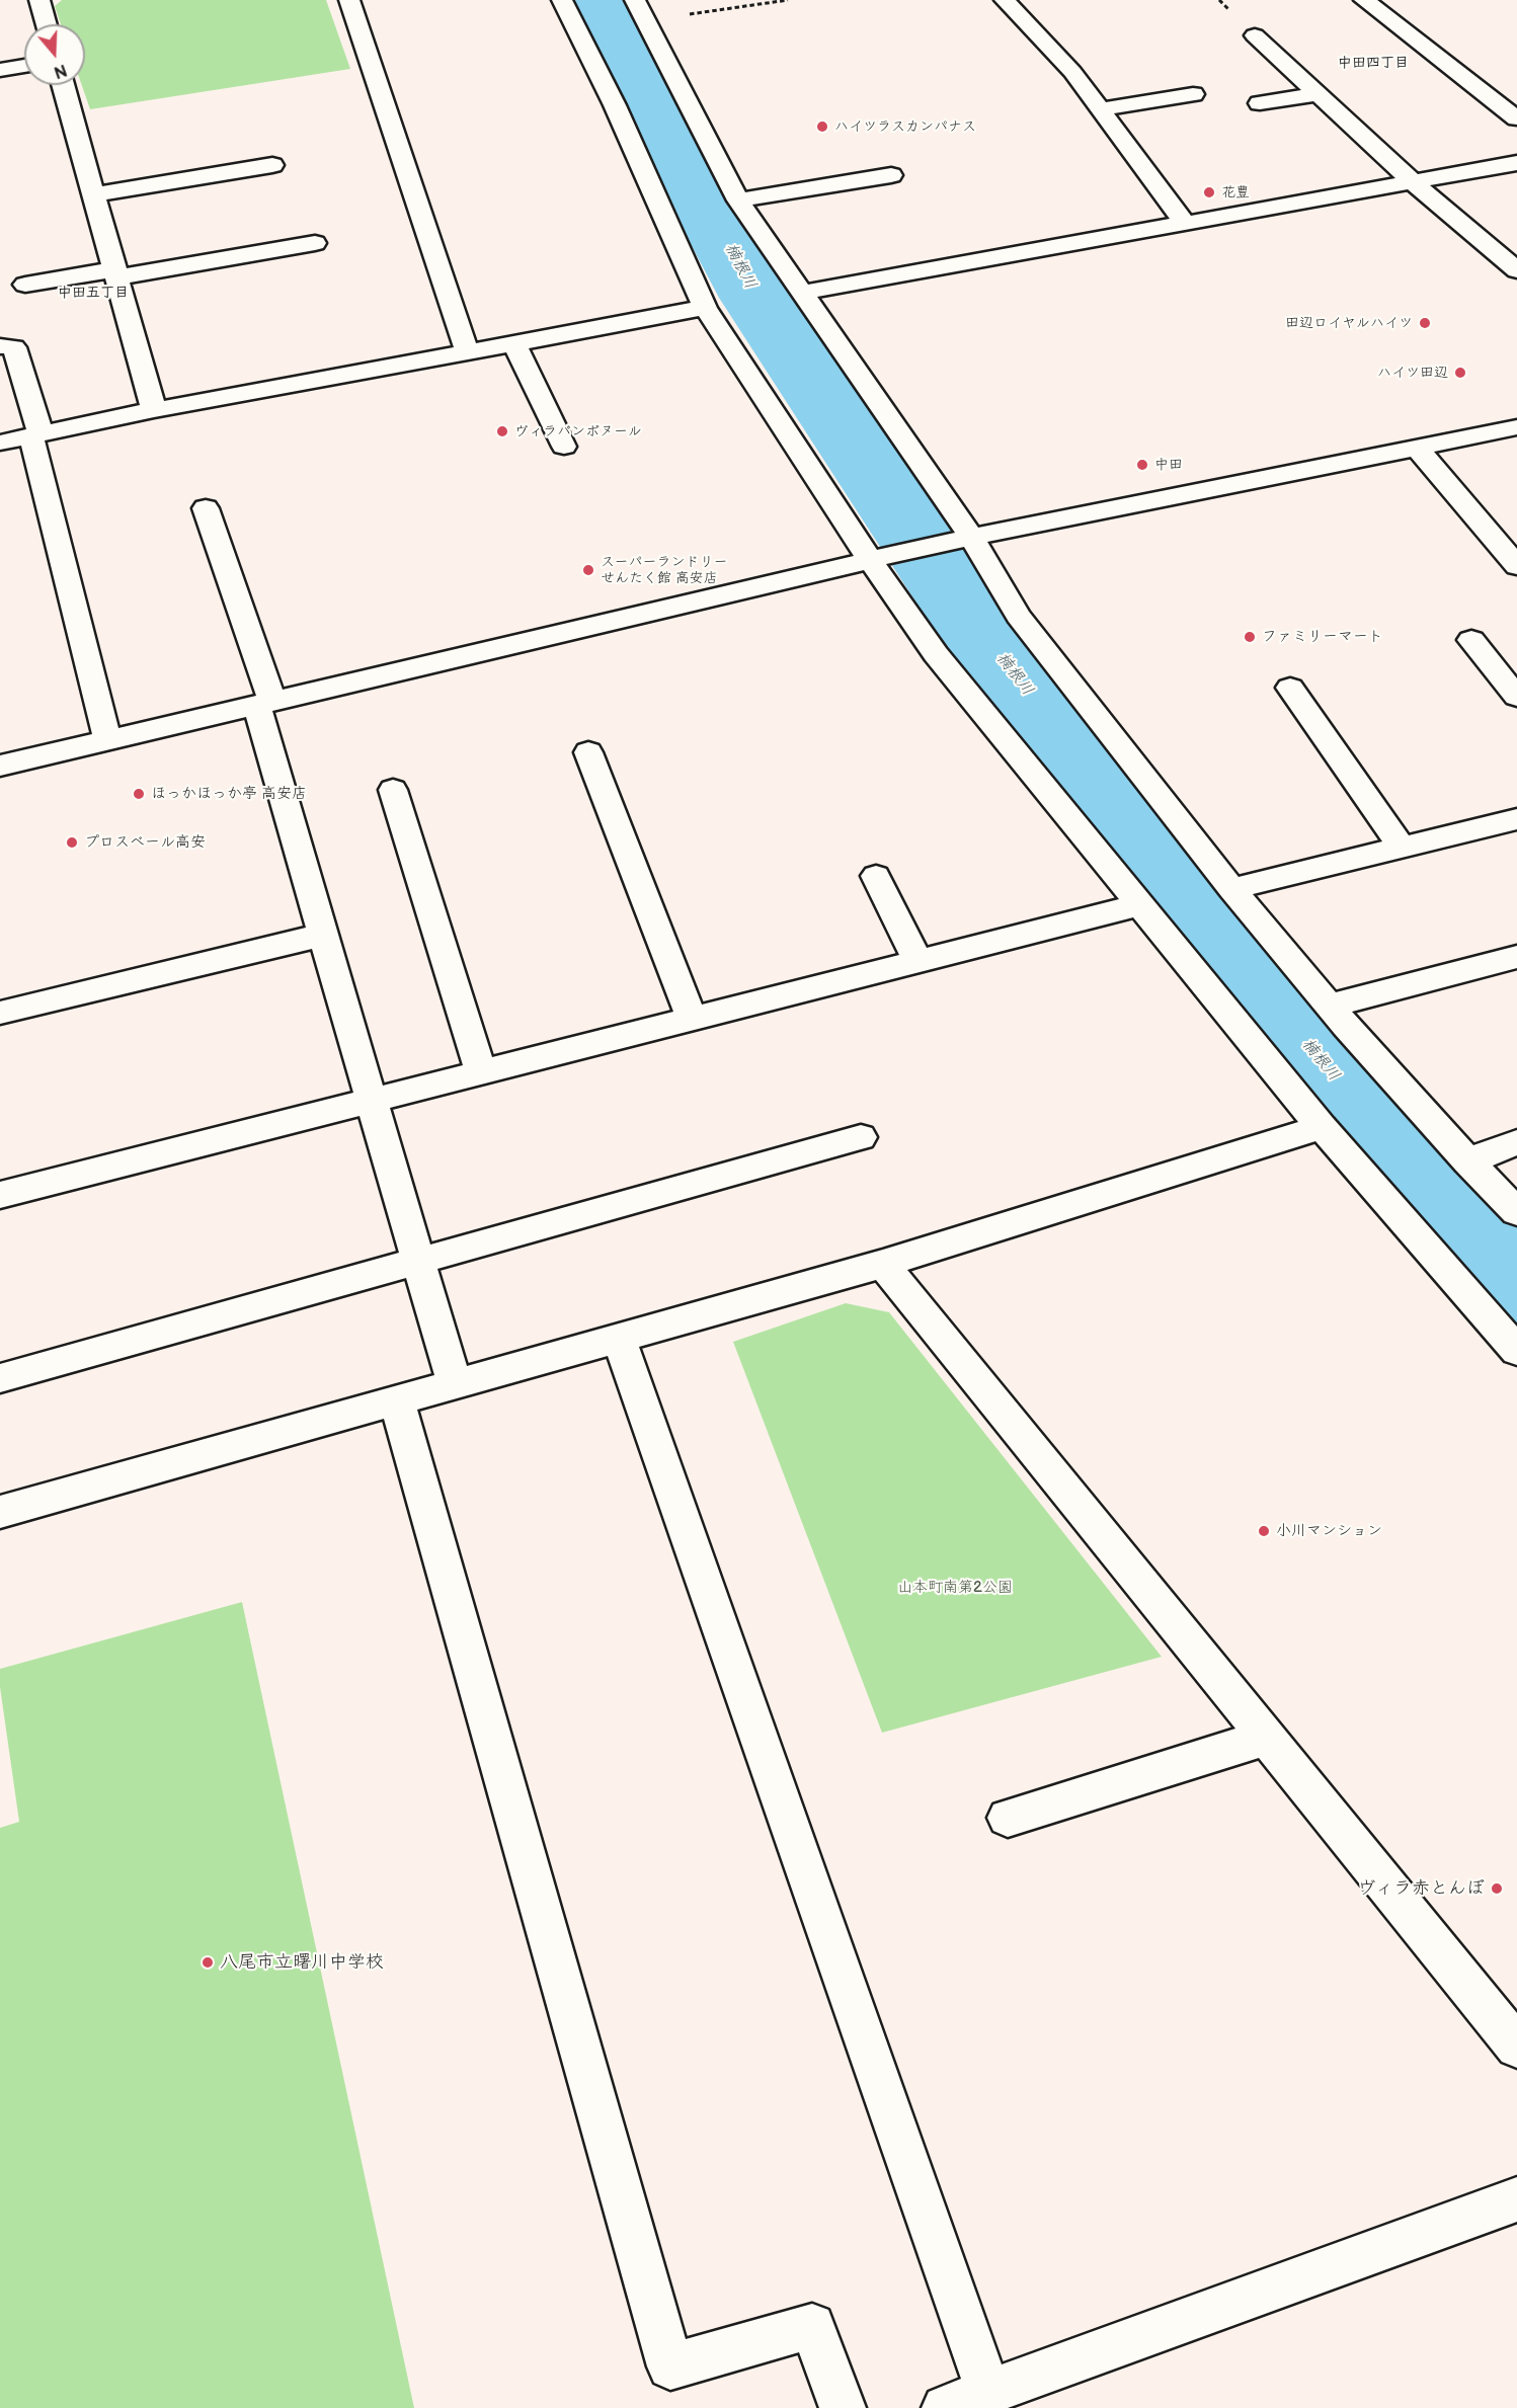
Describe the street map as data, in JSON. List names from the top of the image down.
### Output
{
  "districts": ["中田四丁目", "中田五丁目"],
  "water": ["楠根川"],
  "parks": ["山本町南第2公園"],
  "places": [
    "ハイツラスカンパナス",
    "花豊",
    "田辺ロイヤルハイツ",
    "ハイツ田辺",
    "ヴィラパンボヌール",
    "中田",
    "スーパーランドリー せんたく館 高安店",
    "ファミリーマート",
    "ほっかほっか亭 高安店",
    "プロスベール高安",
    "小川マンション",
    "ヴィラ赤とんぼ",
    "八尾市立曙川中学校"
  ],
  "north": "bottom"
}
